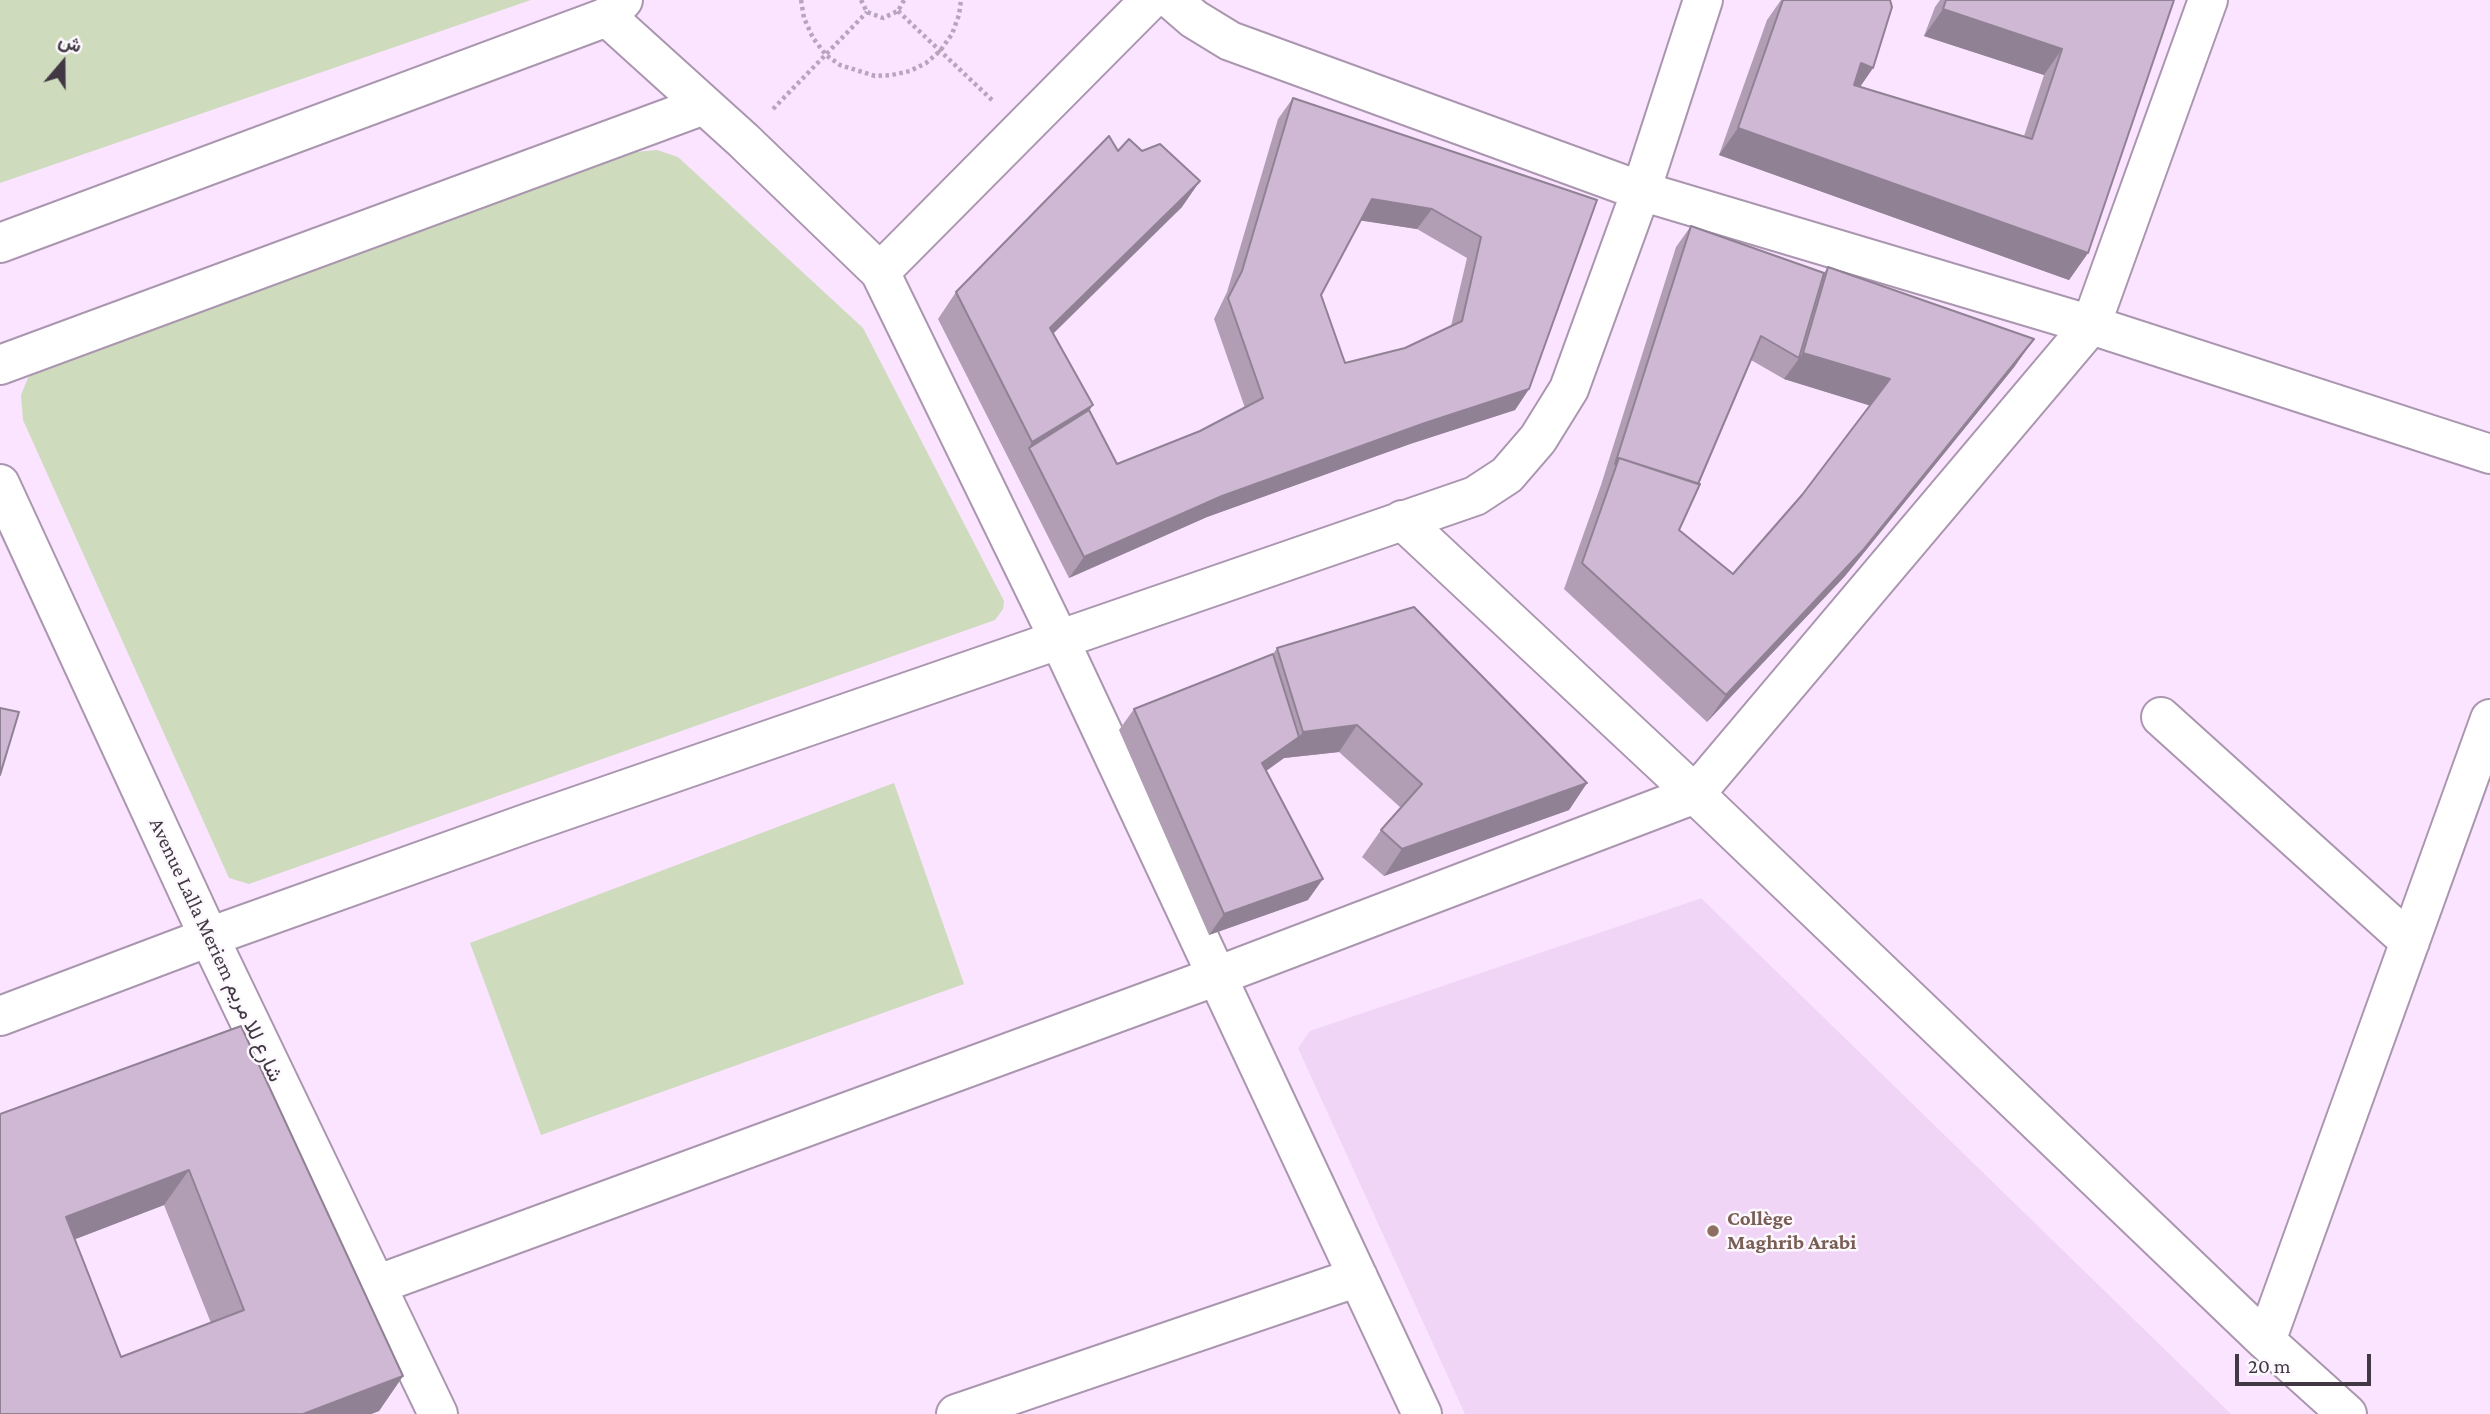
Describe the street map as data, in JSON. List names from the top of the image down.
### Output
{
  "streets": {
    "street": ["Avenue Lalla Meriem شارع للا مريم"]
  },
  "places": ["Collège Maghrib Arabi"],
  "scale_bar": "20 m",
  "north": "top"
}
